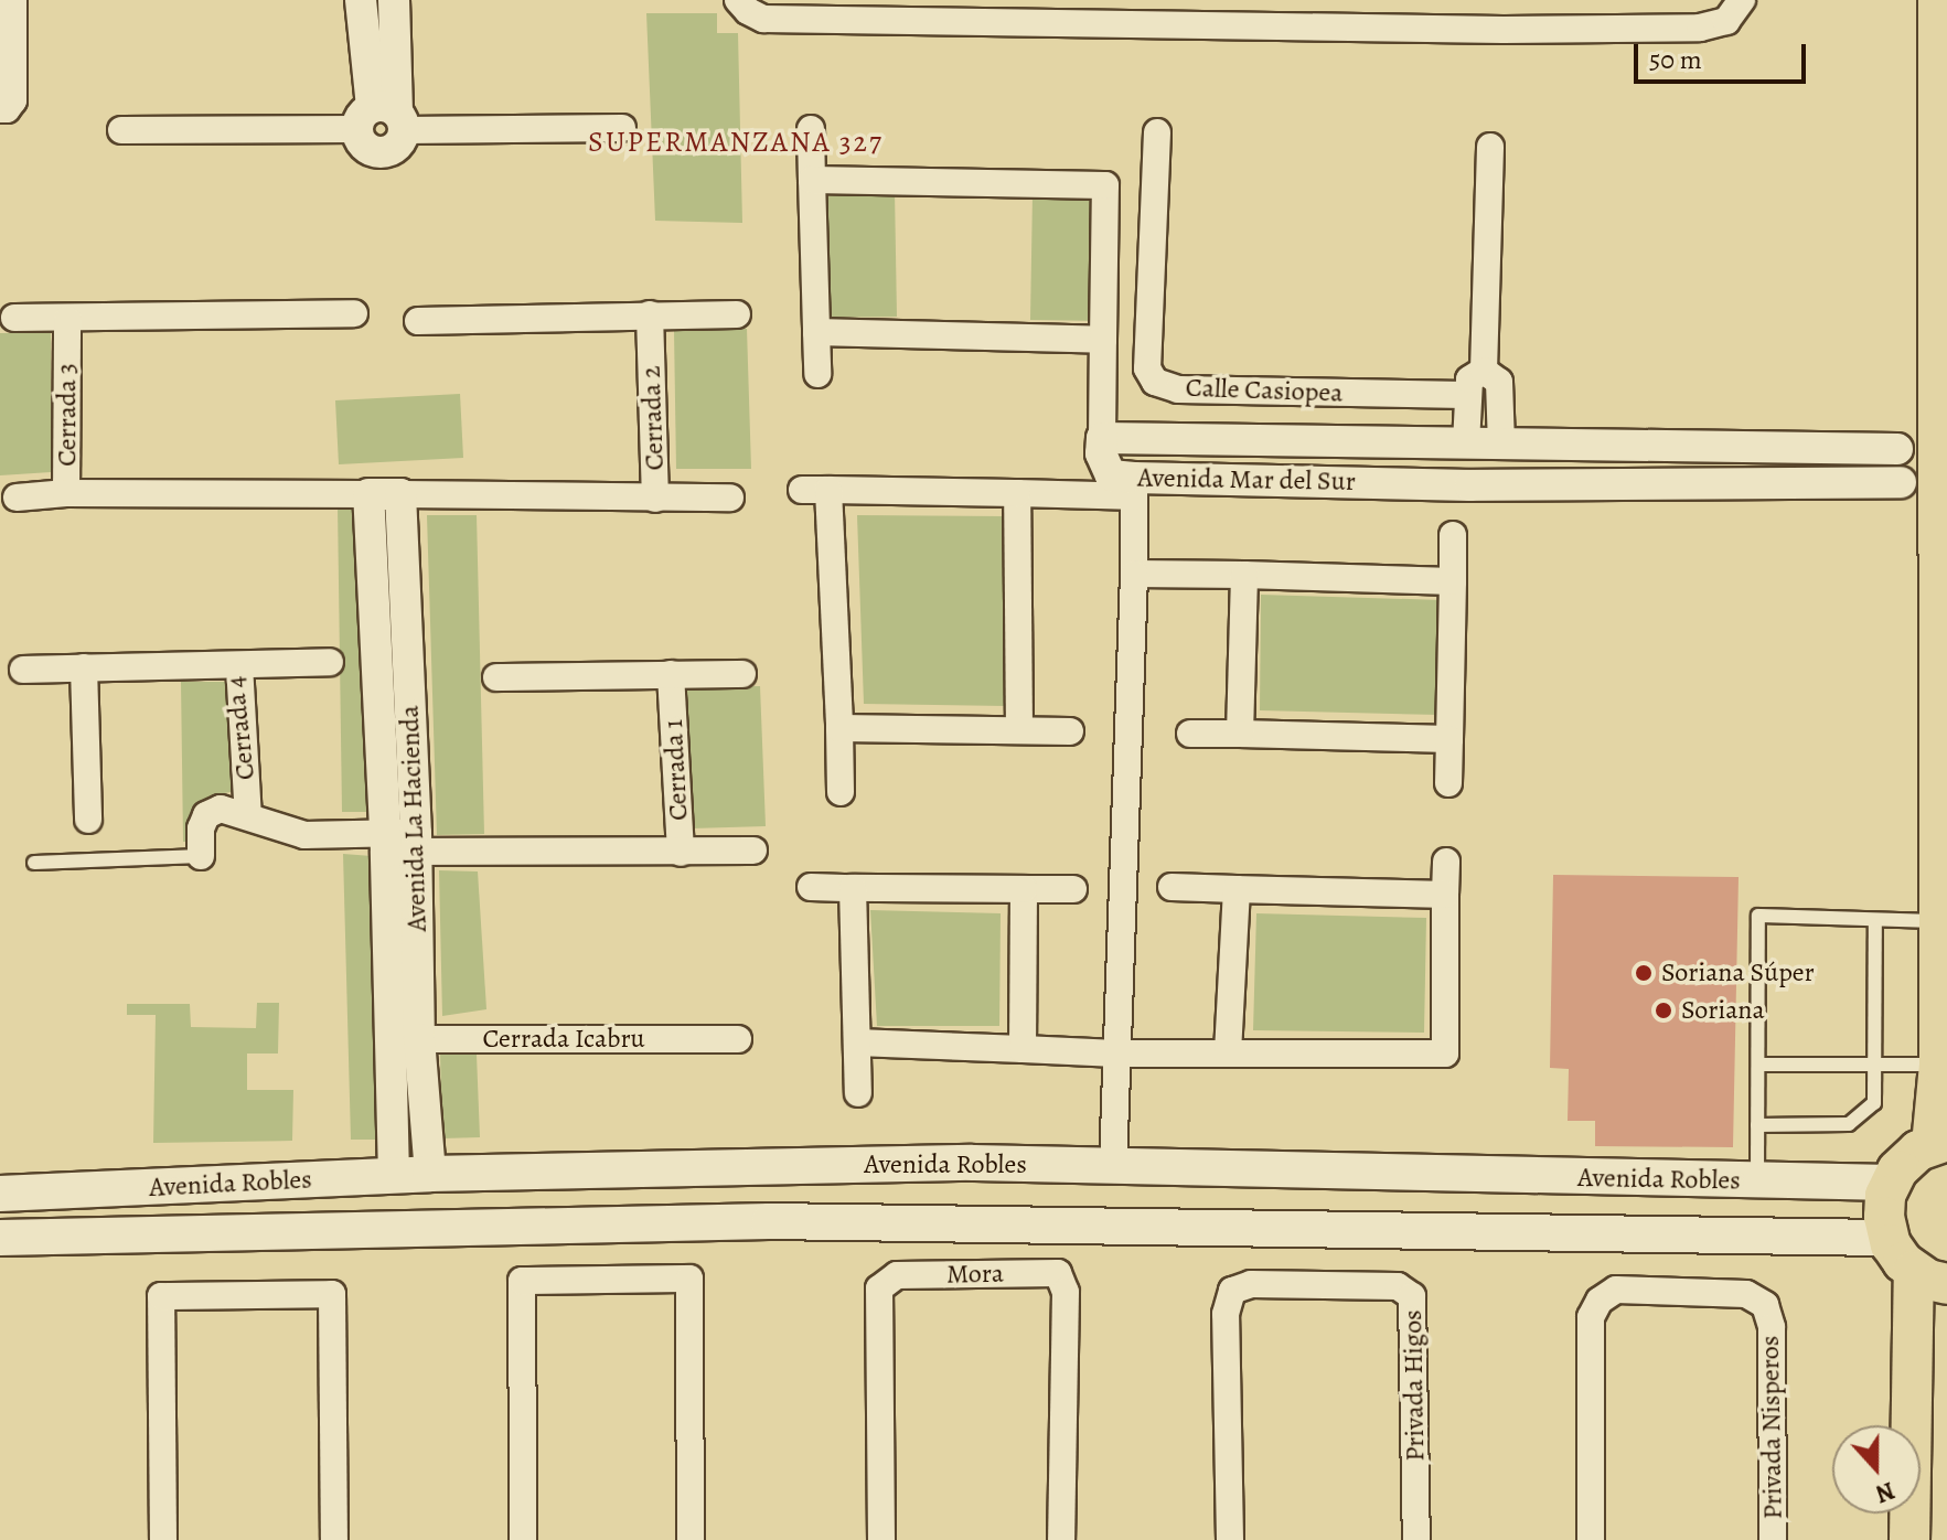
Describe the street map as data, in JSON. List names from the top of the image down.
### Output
{
  "streets": {
    "main road": ["Avenida Robles"],
    "street": [
      "Calle Casiopea",
      "Cerrada 3",
      "Cerrada 2",
      "Avenida Mar del Sur",
      "Cerrada 4",
      "Cerrada 1",
      "Avenida La Hacienda",
      "Cerrada Icabru",
      "Mora",
      "Privada Higos",
      "Privada Nisperos"
    ]
  },
  "crossings": [
    ["Cerrada 2", "Avenida La Hacienda"],
    ["Cerrada 4", "Cerrada 1"],
    ["Cerrada 4", "Avenida La Hacienda"],
    ["Cerrada 1", "Avenida La Hacienda"],
    ["Avenida La Hacienda", "Cerrada Icabru"],
    ["Avenida La Hacienda", "Avenida Robles"]
  ],
  "districts": ["SUPERMANZANA 327"],
  "places": ["Soriana Súper", "Soriana"],
  "scale_bar": "50 m",
  "north": "bottom"
}
